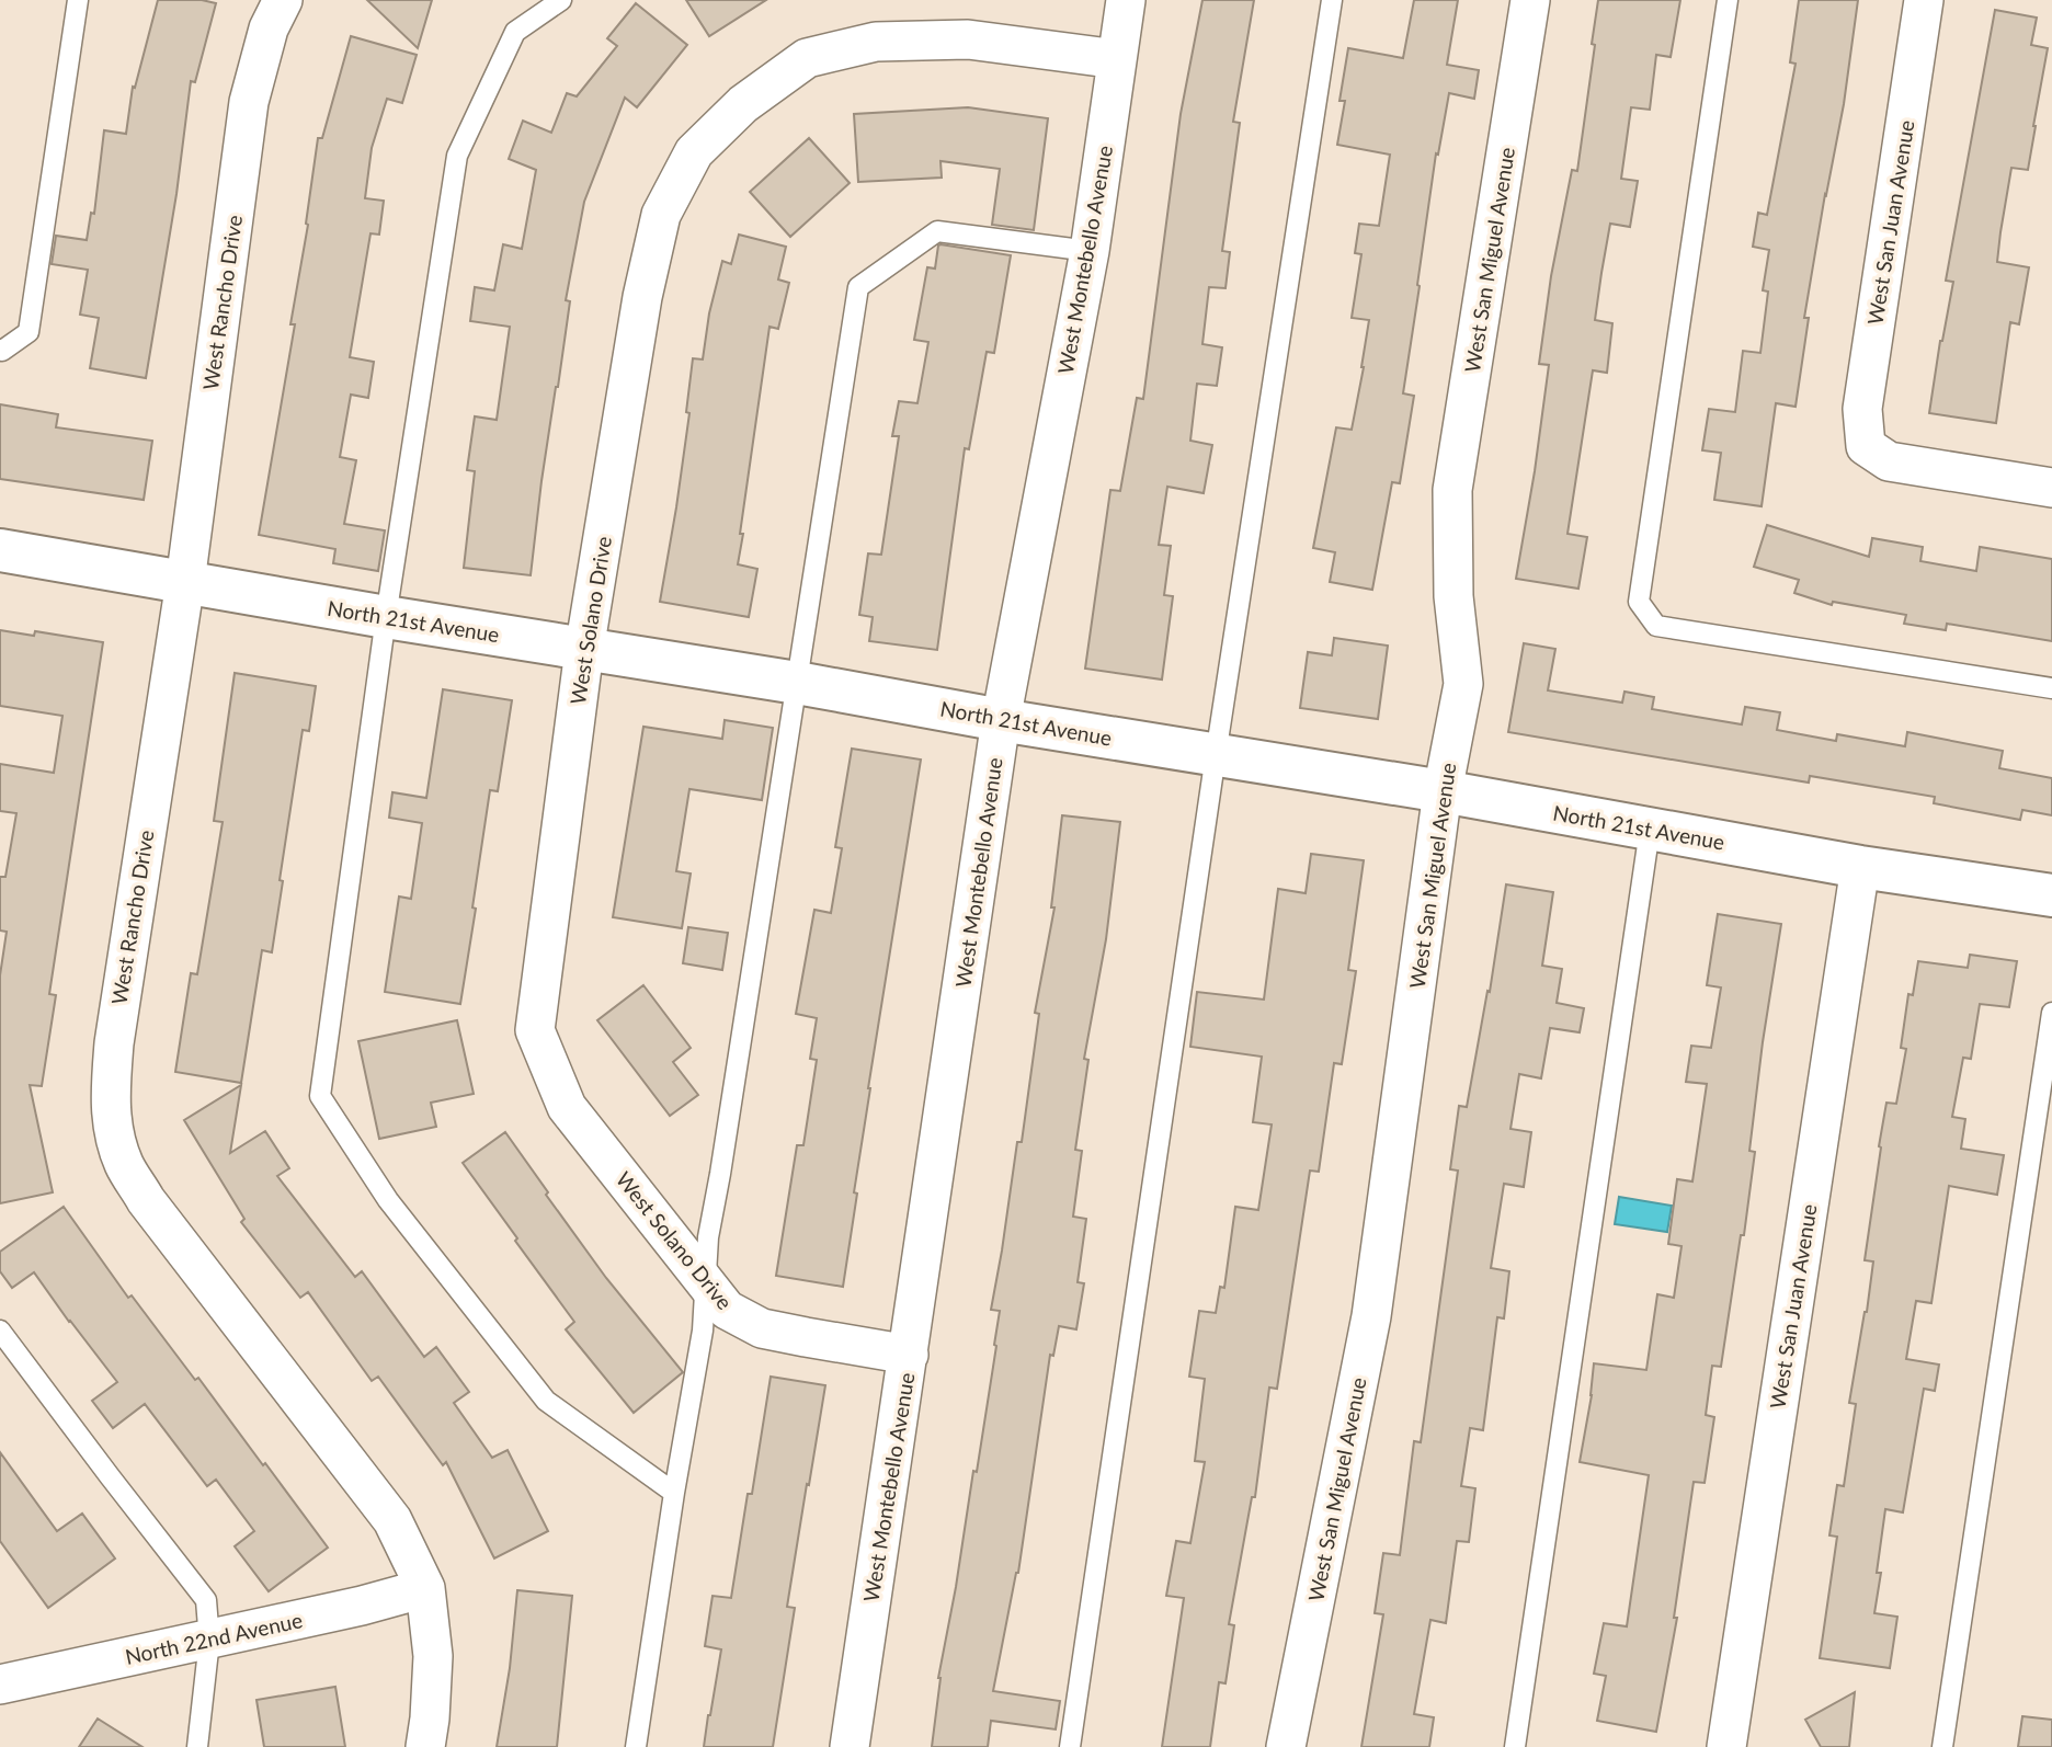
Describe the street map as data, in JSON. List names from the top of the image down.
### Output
{
  "streets": {
    "street": [
      "West San Juan Avenue",
      "West Montebello Avenue",
      "West San Miguel Avenue",
      "West Rancho Drive",
      "West Solano Drive",
      "North 21st Avenue",
      "North 22nd Avenue"
    ]
  },
  "crossings": [
    ["West San Juan Avenue", "North 21st Avenue"],
    ["West Montebello Avenue", "West Solano Drive"],
    ["West Montebello Avenue", "North 21st Avenue"],
    ["West San Miguel Avenue", "North 21st Avenue"],
    ["West Rancho Drive", "North 21st Avenue"],
    ["West Rancho Drive", "North 22nd Avenue"],
    ["West Solano Drive", "North 21st Avenue"]
  ]
}
